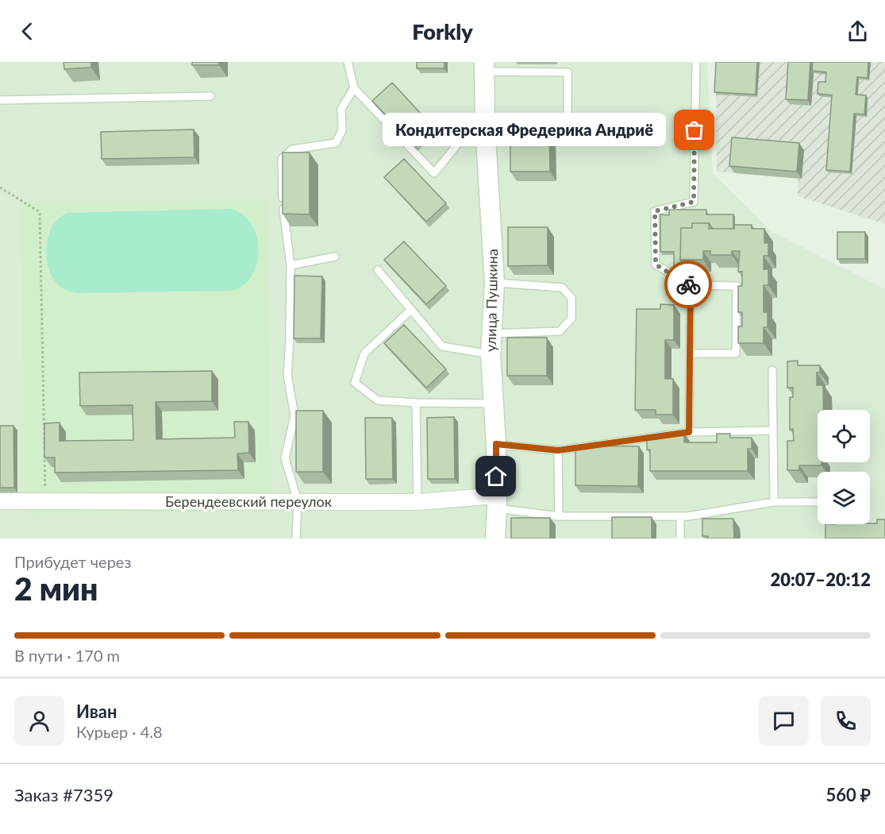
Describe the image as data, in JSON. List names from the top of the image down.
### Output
{
  "streets": {
    "street": ["улица Пушкина", "Берендеевский переулок"]
  },
  "crossings": [
    ["улица Пушкина", "Берендеевский переулок"]
  ],
  "places": ["Кондитерская Фредерика Андриё"],
  "page": {
    "header": "Forkly",
    "bubble": "Кондитерская Фредерика Андриё",
    "heading": ["2 мин", "Прибудет через", "20:07–20:12"],
    "panel": [
      "Иван",
      "Курьер · 4.8",
      "Заказ #7359",
      "560 ₽"
    ],
    "bar": "В пути · 170 m"
  }
}
